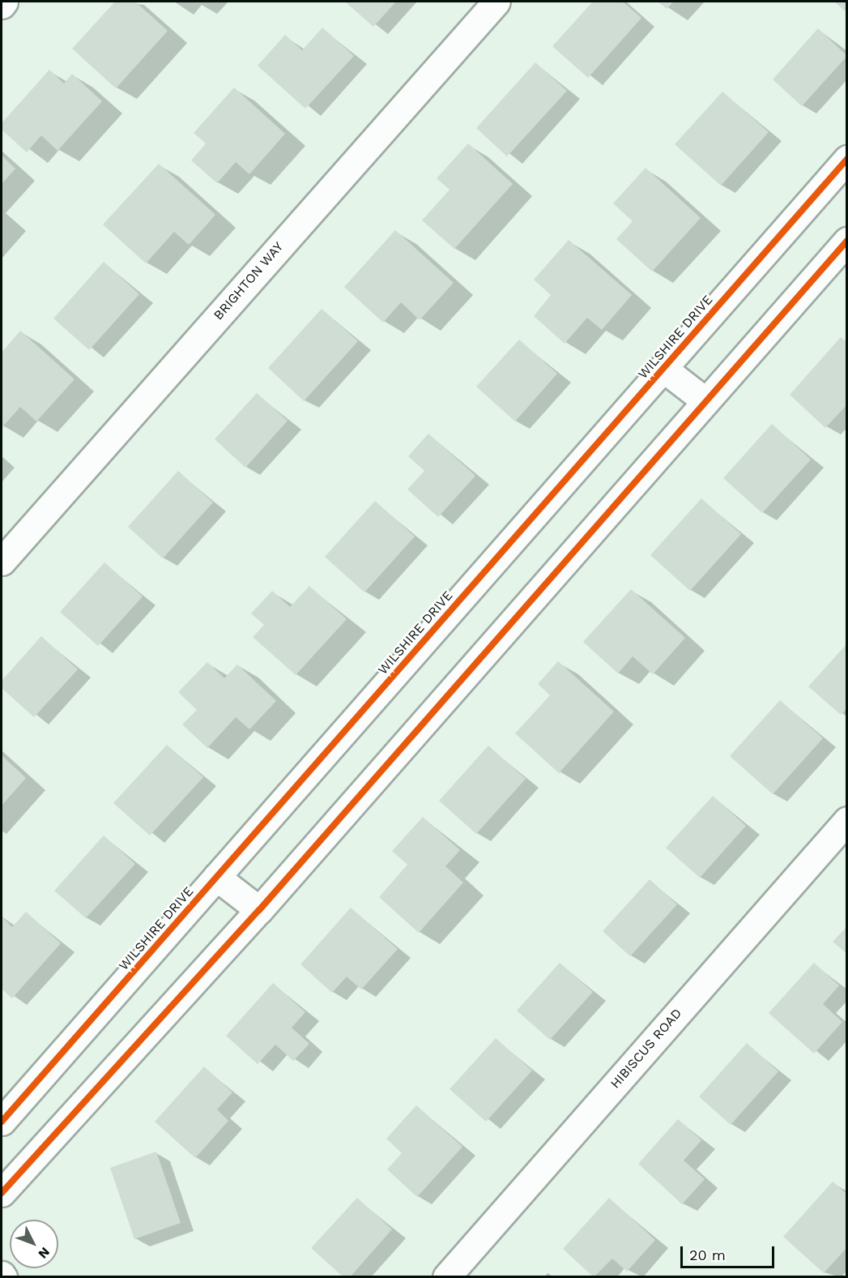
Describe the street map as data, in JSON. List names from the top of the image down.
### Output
{
  "streets": {
    "street": ["BRIGHTON WAY", "WILSHIRE DRIVE", "HIBISCUS ROAD"]
  },
  "scale_bar": "20 m",
  "north": "bottom right"
}
